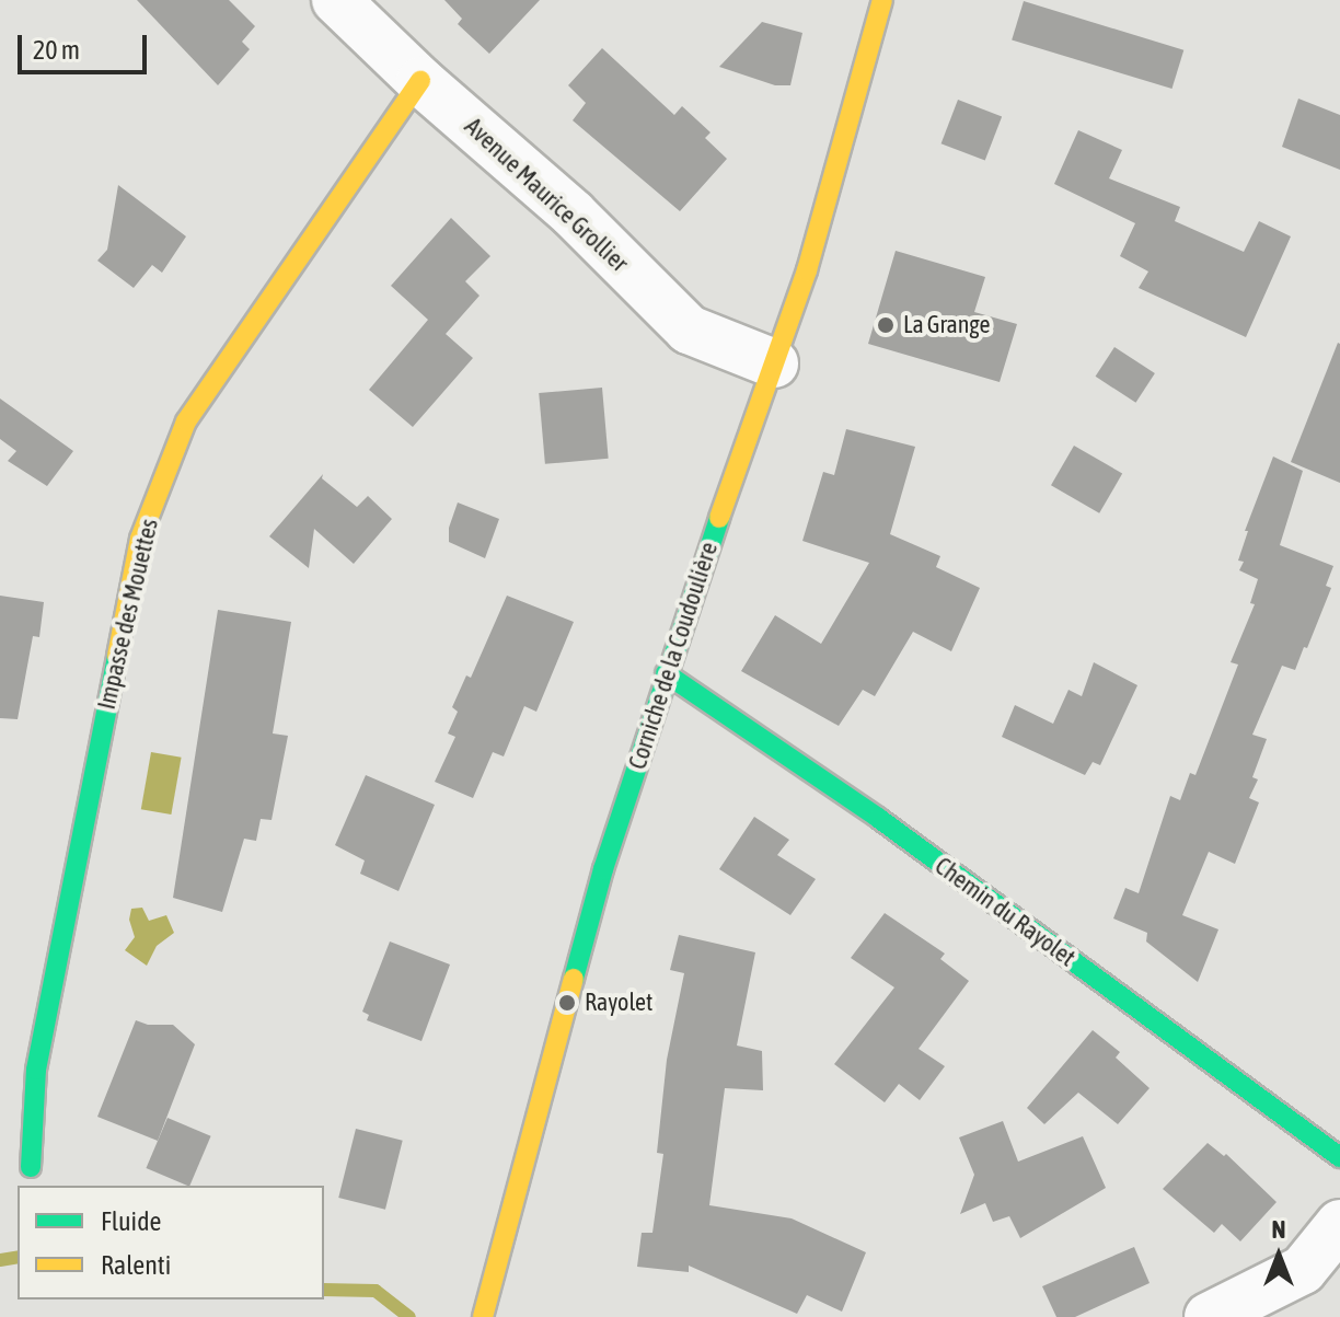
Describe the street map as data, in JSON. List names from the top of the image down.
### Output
{
  "streets": {
    "street": [
      "Avenue Maurice Grollier",
      "Impasse des Mouettes",
      "Corniche de la Coudoulière",
      "Chemin du Rayolet"
    ]
  },
  "crossings": [
    ["Avenue Maurice Grollier", "Impasse des Mouettes"],
    ["Avenue Maurice Grollier", "Corniche de la Coudoulière"],
    ["Corniche de la Coudoulière", "Chemin du Rayolet"]
  ],
  "places": ["La Grange", "Rayolet"],
  "legend": ["Fluide", "Ralenti"],
  "scale_bar": "20 m",
  "north": "top"
}
